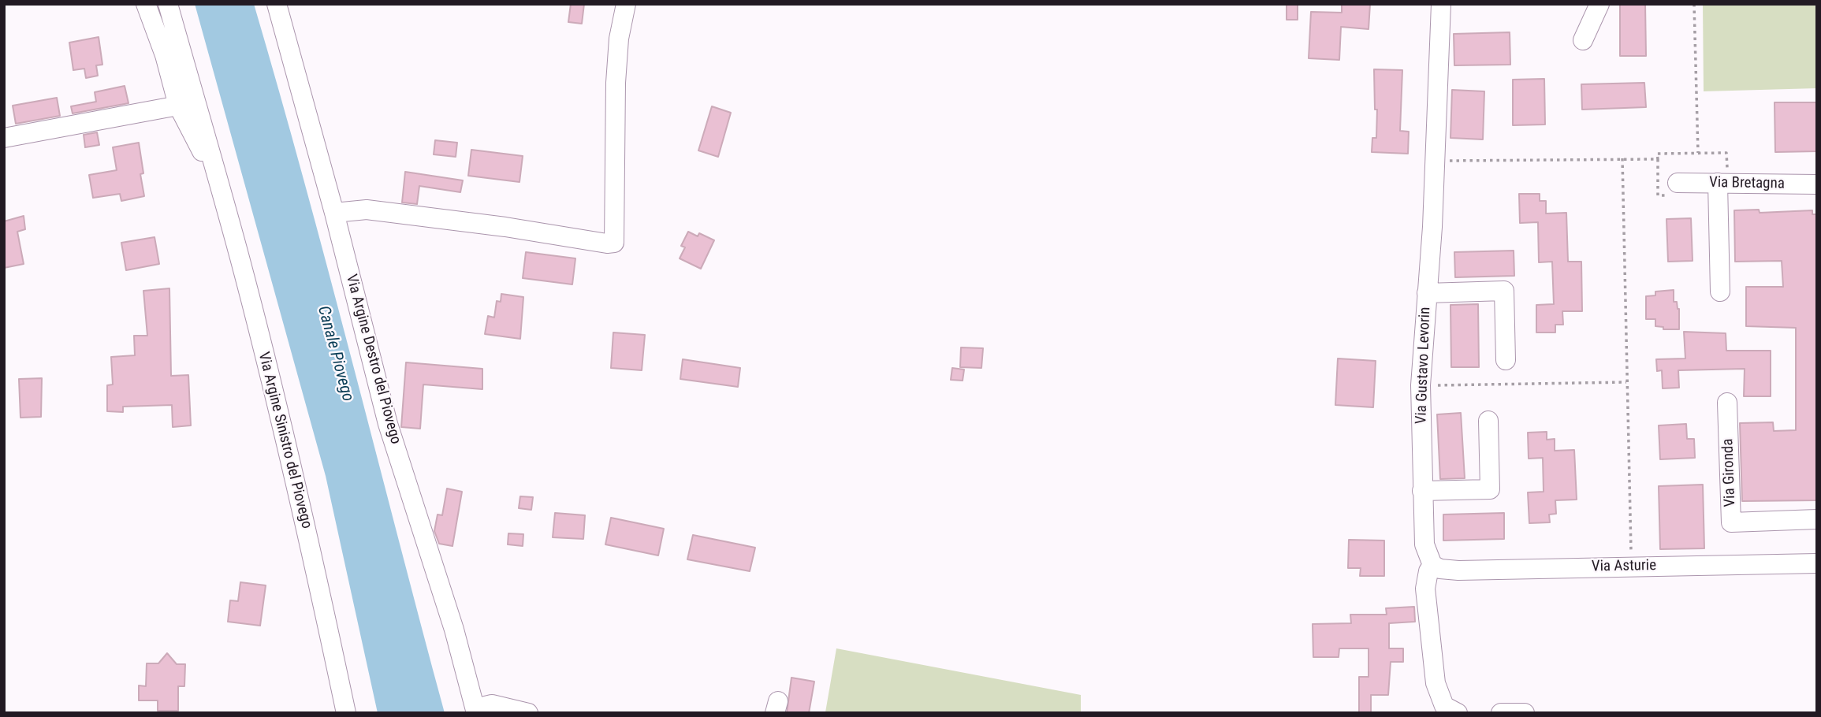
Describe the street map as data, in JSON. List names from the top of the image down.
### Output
{
  "streets": {
    "street": [
      "Via Bretagna",
      "Via Argine Destro del Piovego",
      "Via Gustavo Levorin",
      "Via Argine Sinistro del Piovego",
      "Via Gironda",
      "Via Asturie"
    ]
  },
  "crossings": [
    ["Via Gustavo Levorin", "Via Asturie"]
  ],
  "water": ["Canale Piovego"]
}
